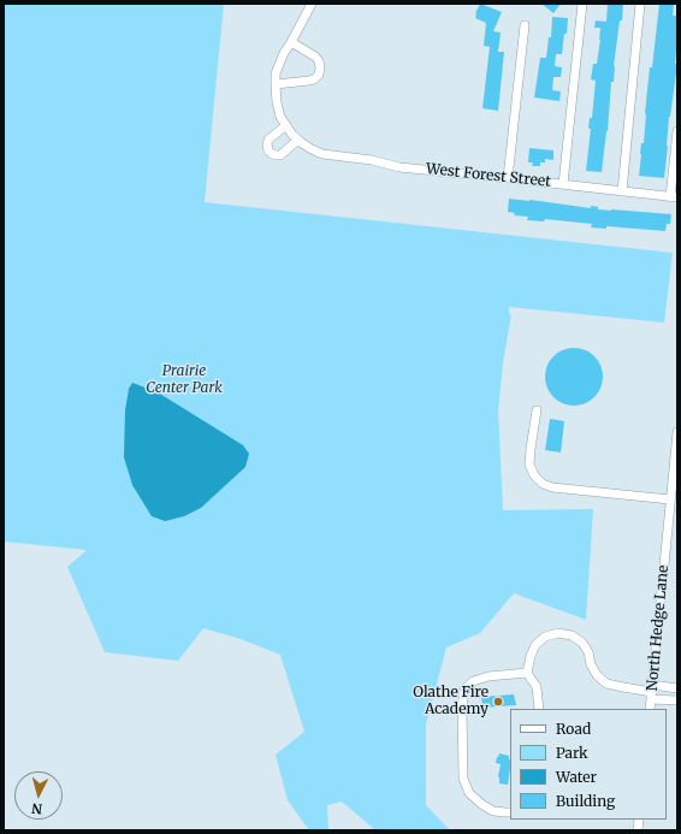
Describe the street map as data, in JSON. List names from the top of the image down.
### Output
{
  "streets": {
    "street": ["West Forest Street", "North Hedge Lane"]
  },
  "parks": ["Prairie Center Park"],
  "places": ["Olathe Fire Academy"],
  "legend": [
    "Road",
    "Park",
    "Water",
    "Building"
  ],
  "north": "bottom"
}
